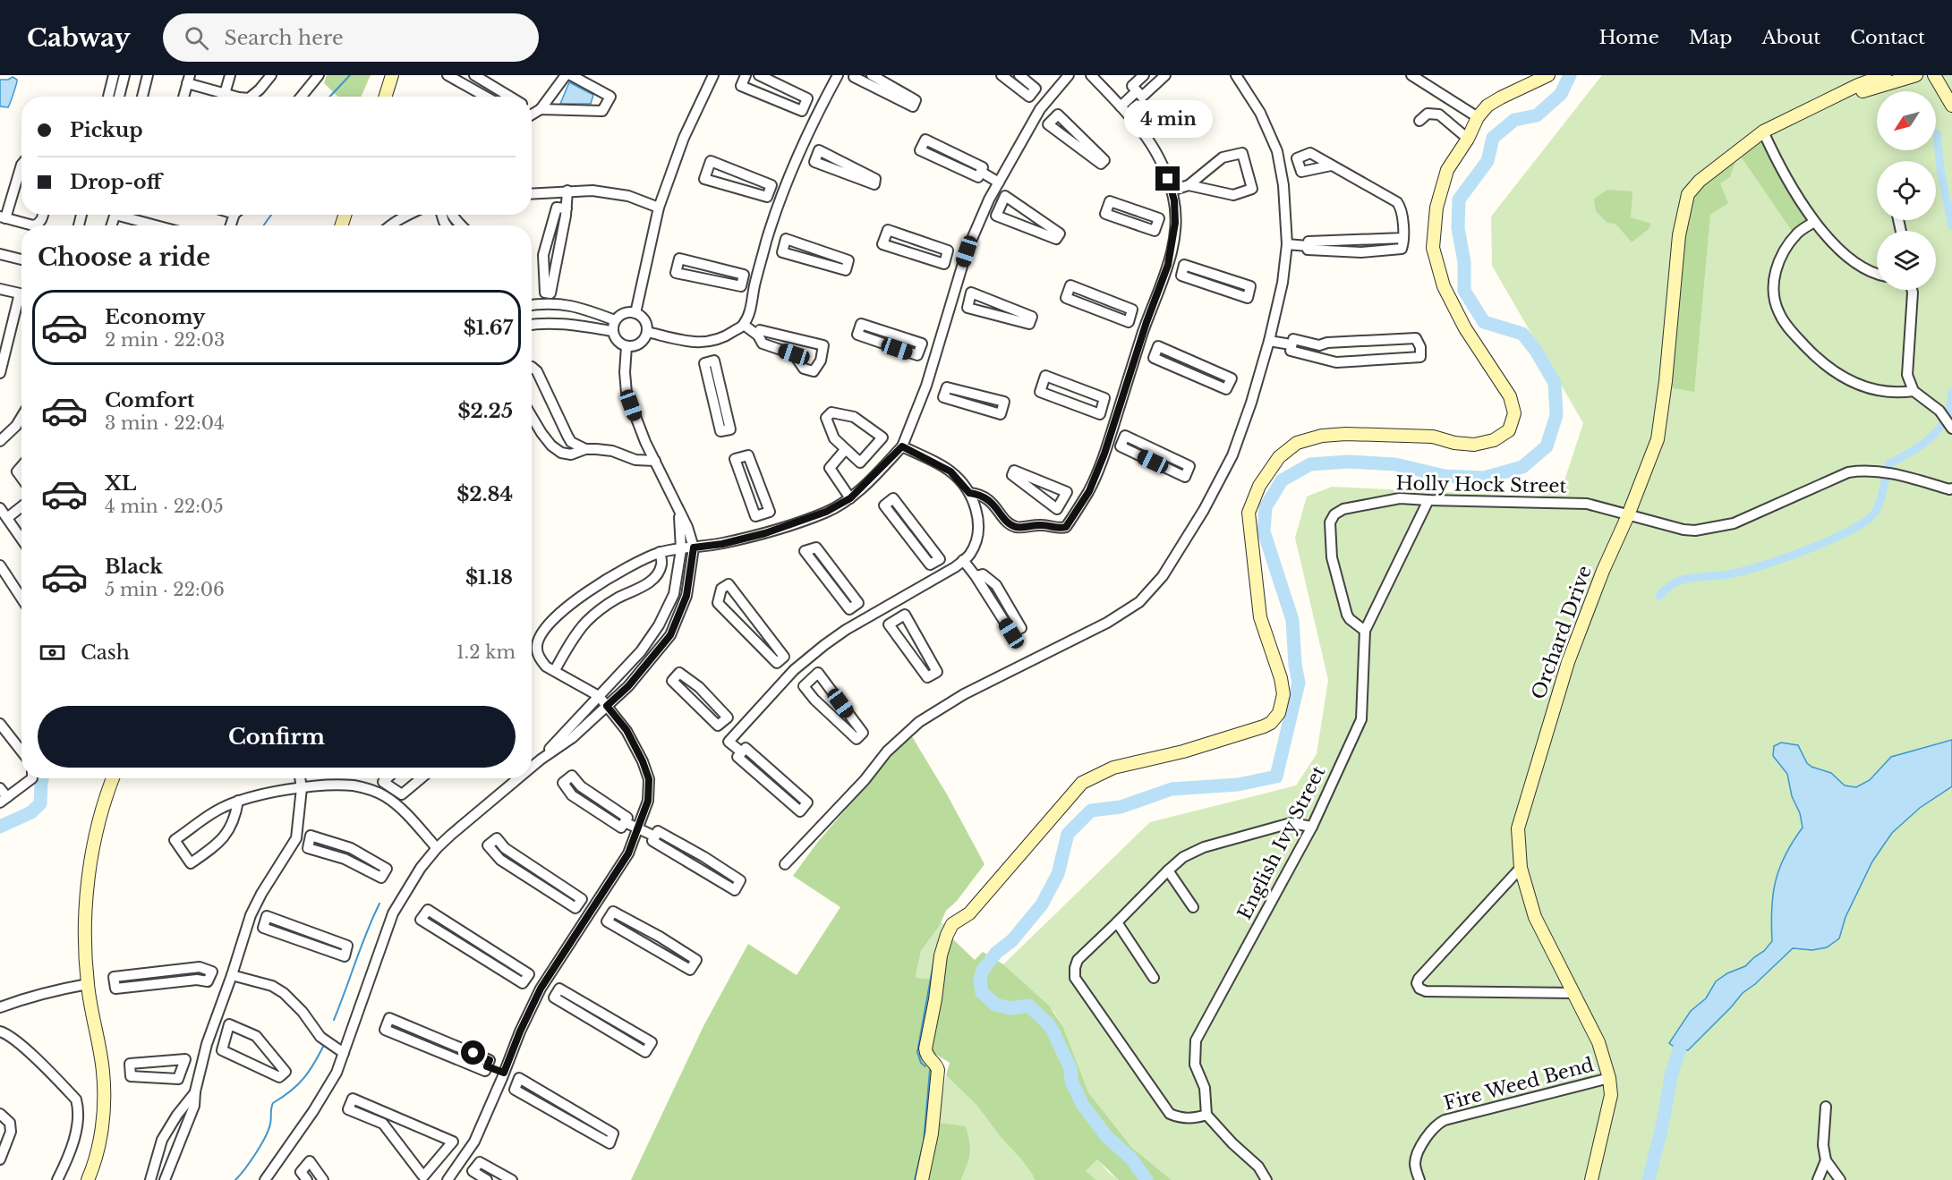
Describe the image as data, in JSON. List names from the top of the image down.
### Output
{
  "streets": {
    "street": [
      "Holly Hock Street",
      "Orchard Drive",
      "English Ivy Street",
      "Fire Weed Bend"
    ]
  },
  "crossings": [
    ["Holly Hock Street", "Orchard Drive"],
    ["Holly Hock Street", "English Ivy Street"],
    ["Orchard Drive", "Fire Weed Bend"]
  ],
  "north": "bottom left",
  "page": {
    "header": "Cabway",
    "search": "Search here",
    "nav": [
      "Home",
      "Map",
      "About",
      "Contact"
    ],
    "banner": ["Pickup", "Drop-off"],
    "bubble": "4 min",
    "heading": "Choose a ride",
    "list": [
      {
        "name": "Economy",
        "note": "2 min · 22:03",
        "value": "$1.67"
      },
      {
        "name": "Comfort",
        "note": "3 min · 22:04",
        "value": "$2.25"
      },
      {
        "name": "XL",
        "note": "4 min · 22:05",
        "value": "$2.84"
      },
      {
        "name": "Black",
        "note": "5 min · 22:06",
        "value": "$1.18"
      }
    ],
    "pay": ["Cash", "1.2 km"],
    "buttons": "Confirm"
  }
}
